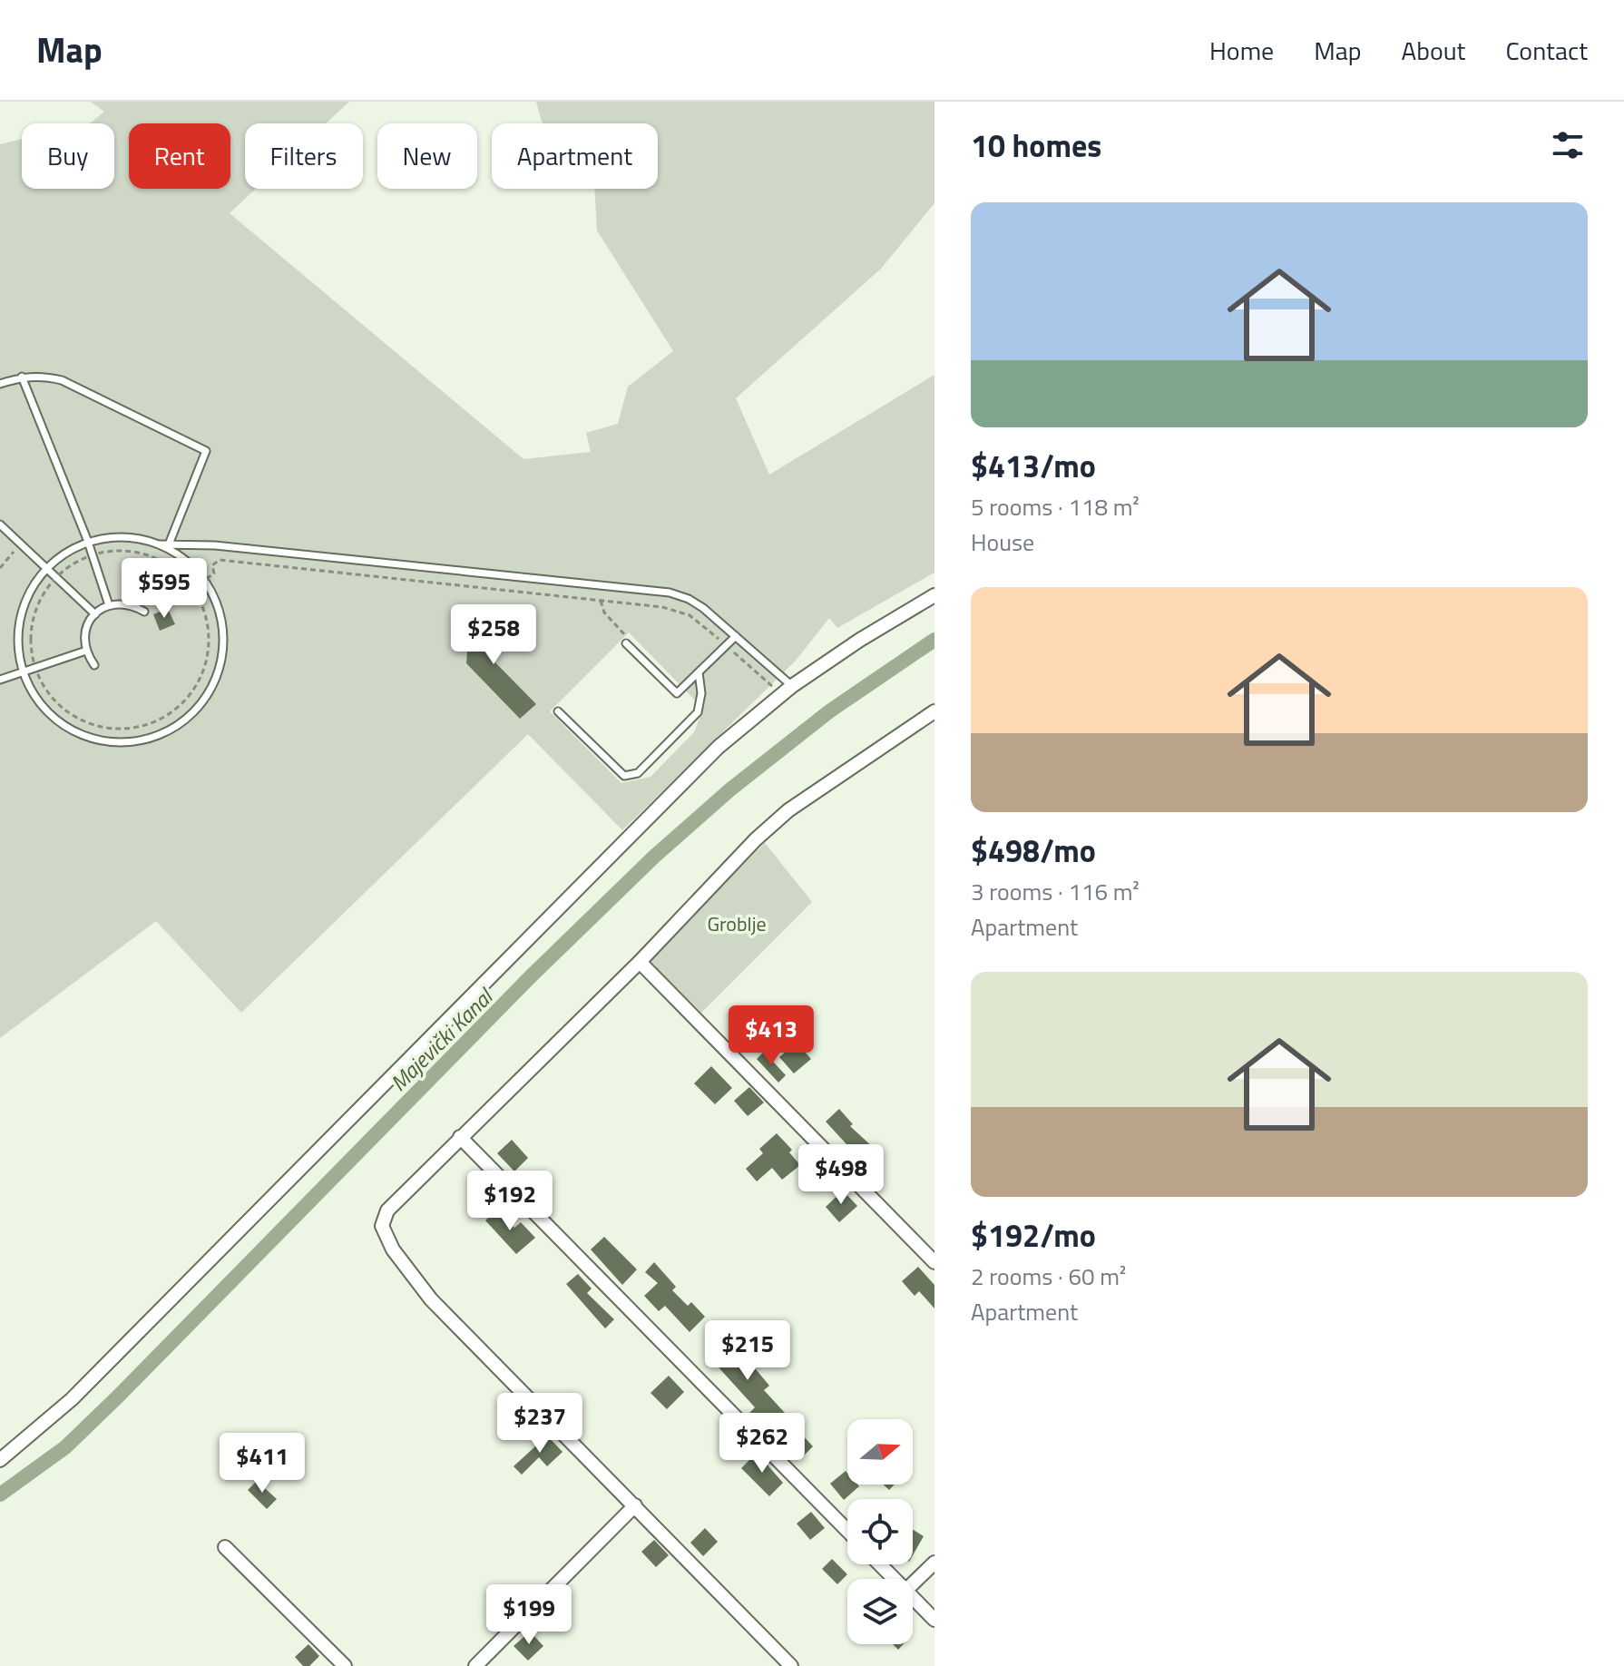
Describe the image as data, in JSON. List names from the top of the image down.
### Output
{
  "water": ["Majevički Kanal"],
  "parks": ["Groblje"],
  "north": "right",
  "page": {
    "header": "Map",
    "nav": [
      "Home",
      "Map",
      "About",
      "Contact"
    ],
    "heading": "10 homes",
    "chip": [
      "Buy",
      "Rent",
      "Filters",
      "New",
      "Apartment"
    ],
    "list": [
      {
        "name": "$413/mo",
        "note": "5 rooms · 118 m² · House"
      },
      {
        "name": "$498/mo",
        "note": "3 rooms · 116 m² · Apartment"
      },
      {
        "name": "$192/mo",
        "note": "2 rooms · 60 m² · Apartment"
      }
    ],
    "price": [
      "$595",
      "$258",
      "$413",
      "$498",
      "$192",
      "$215",
      "$237",
      "$262",
      "$411",
      "$199"
    ]
  }
}
